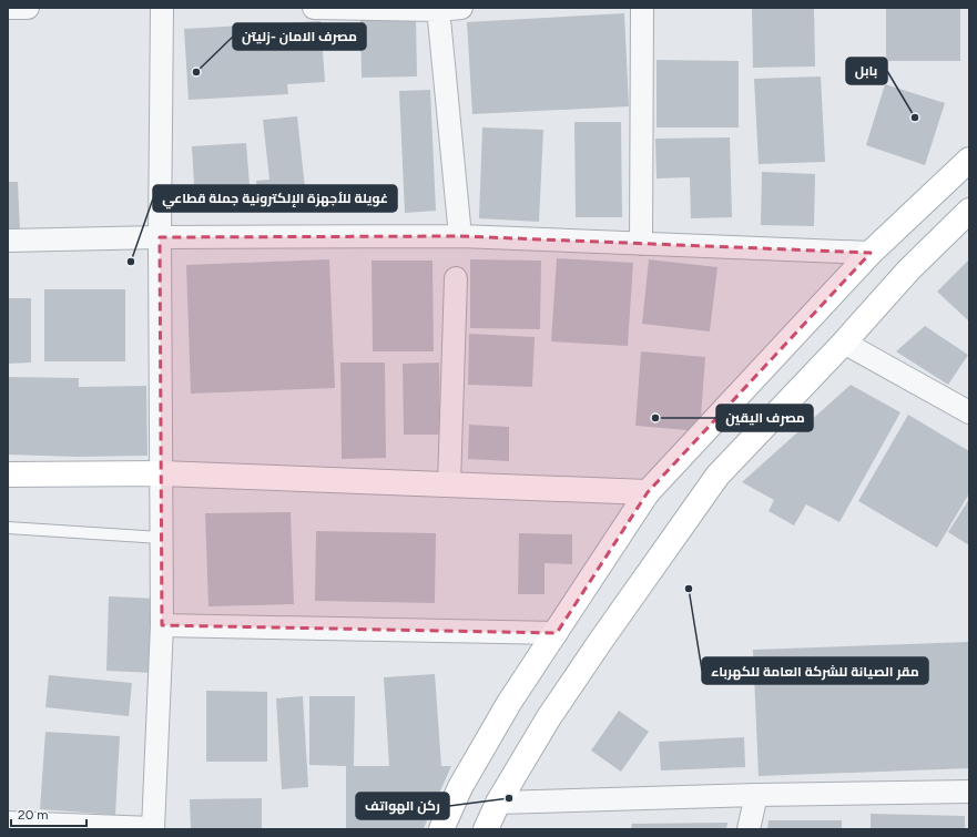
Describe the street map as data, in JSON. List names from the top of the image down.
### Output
{
  "places": [
    "مصرف الامان -زليتن",
    "بابل",
    "غويلة للأجهزة الإلكترونية جملة قطاعي",
    "مصرف اليقين",
    "مقر الصيانة للشركة العامة للكهرباء",
    "ركن الهواتف"
  ],
  "scale_bar": "20 m"
}
